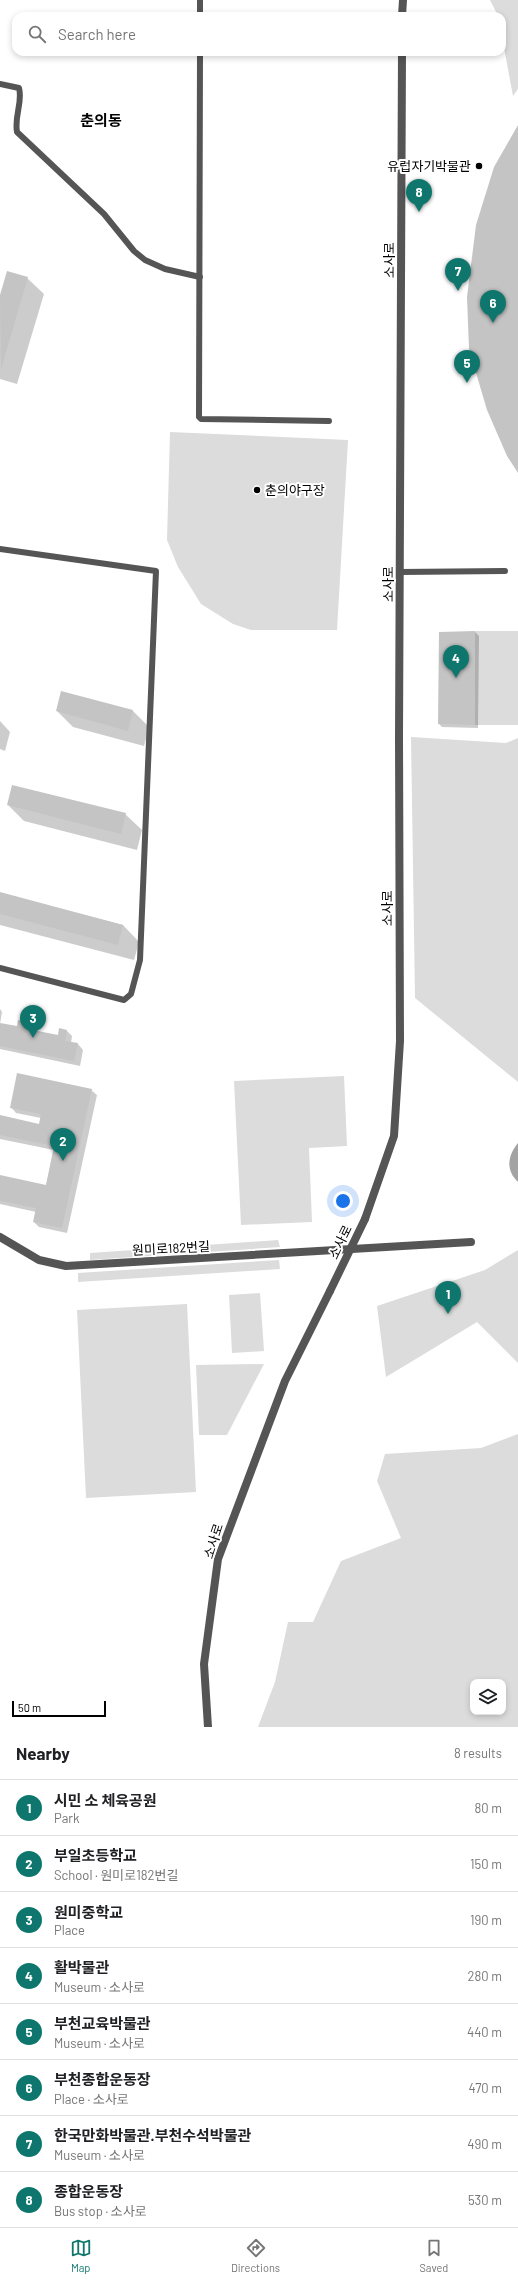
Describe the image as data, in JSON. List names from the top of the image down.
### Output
{
  "streets": {
    "street": ["소사로", "원미로182번길"]
  },
  "districts": ["춘의동"],
  "places": ["유럽자기박물관", "춘의야구장"],
  "scale_bar": "50 m",
  "page": {
    "search": "Search here",
    "pins": [
      "8",
      "7",
      "6",
      "5",
      "4",
      "3",
      "2",
      "1"
    ],
    "scale": "50 m",
    "heading": ["Nearby", "8 results"],
    "list": [
      {
        "mark": "1",
        "name": "시민 소 체육공원",
        "note": "Park",
        "value": "80 m"
      },
      {
        "mark": "2",
        "name": "부일초등학교",
        "note": "School · 원미로182번길",
        "value": "150 m"
      },
      {
        "mark": "3",
        "name": "원미중학교",
        "note": "Place",
        "value": "190 m"
      },
      {
        "mark": "4",
        "name": "활박물관",
        "note": "Museum · 소사로",
        "value": "280 m"
      },
      {
        "mark": "5",
        "name": "부천교육박물관",
        "note": "Museum · 소사로",
        "value": "440 m"
      },
      {
        "mark": "6",
        "name": "부천종합운동장",
        "note": "Place · 소사로",
        "value": "470 m"
      },
      {
        "mark": "7",
        "name": "한국만화박물관.부천수석박물관",
        "note": "Museum · 소사로",
        "value": "490 m"
      },
      {
        "mark": "8",
        "name": "종합운동장",
        "note": "Bus stop · 소사로",
        "value": "530 m"
      }
    ],
    "nav": ["Map", "Directions", "Saved"]
  }
}
